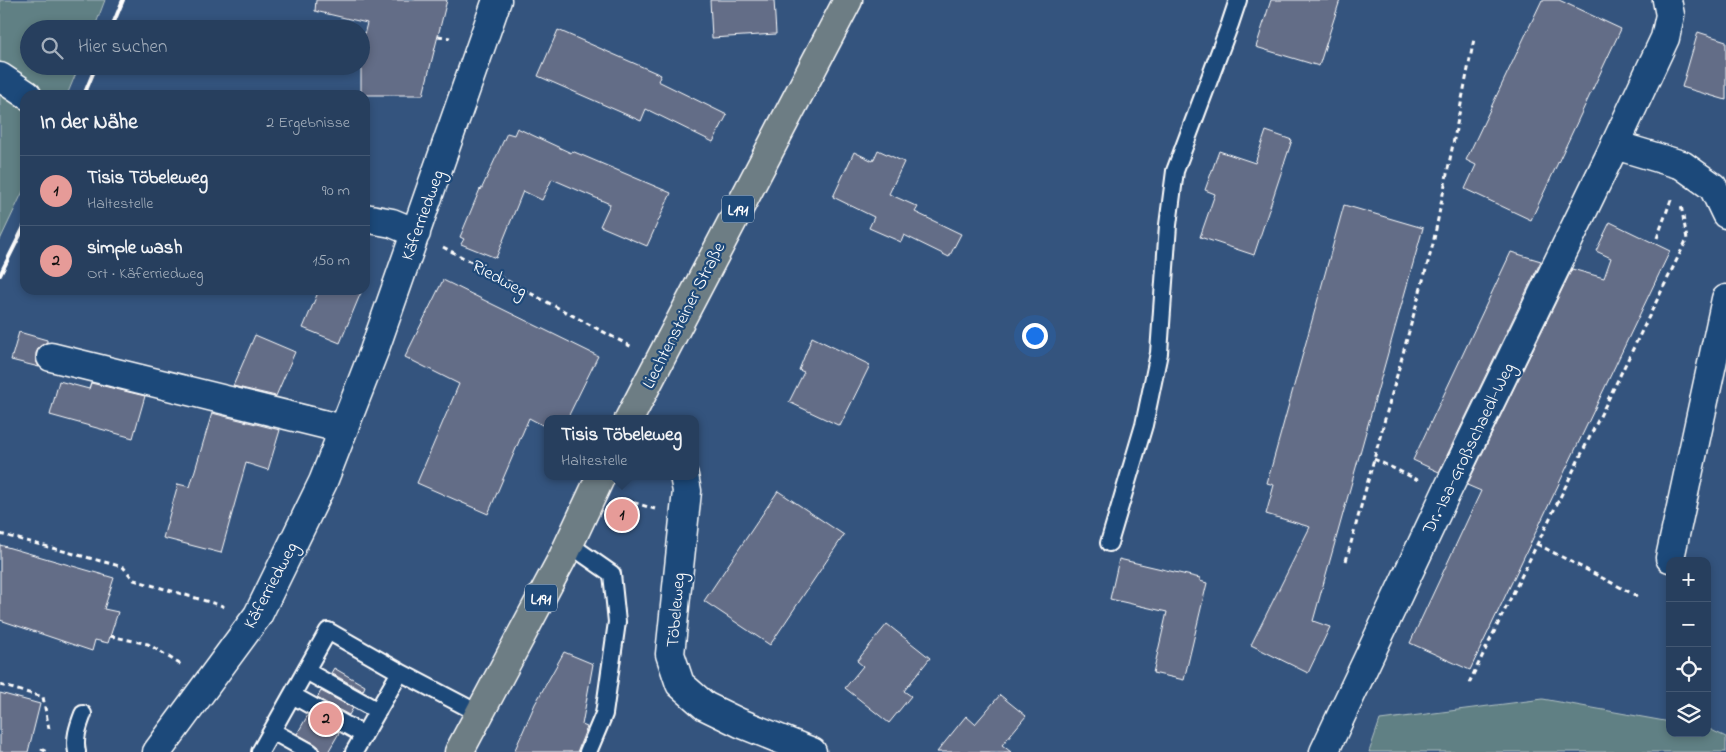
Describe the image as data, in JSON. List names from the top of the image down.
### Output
{
  "streets": {
    "main road": ["L191", "Liechtensteiner Straße"],
    "street": ["Käferriedweg", "Dr.-Isa-Großschaedl-Weg", "Töbeleweg"],
    "path": ["Riedweg"]
  },
  "crossings": [
    ["Käferriedweg", "Riedweg"]
  ],
  "page": {
    "search": "Hier suchen",
    "heading": ["In der Nähe", "2 Ergebnisse"],
    "list": [
      {
        "mark": "1",
        "name": "Tisis Töbeleweg",
        "note": "Haltestelle",
        "value": "90 m"
      },
      {
        "mark": "2",
        "name": "simple wash",
        "note": "Ort · Käferriedweg",
        "value": "150 m"
      }
    ],
    "popup": ["Tisis Töbeleweg", "Haltestelle"],
    "pins": ["1", "2"],
    "map_buttons": ["+", "−"]
  }
}
